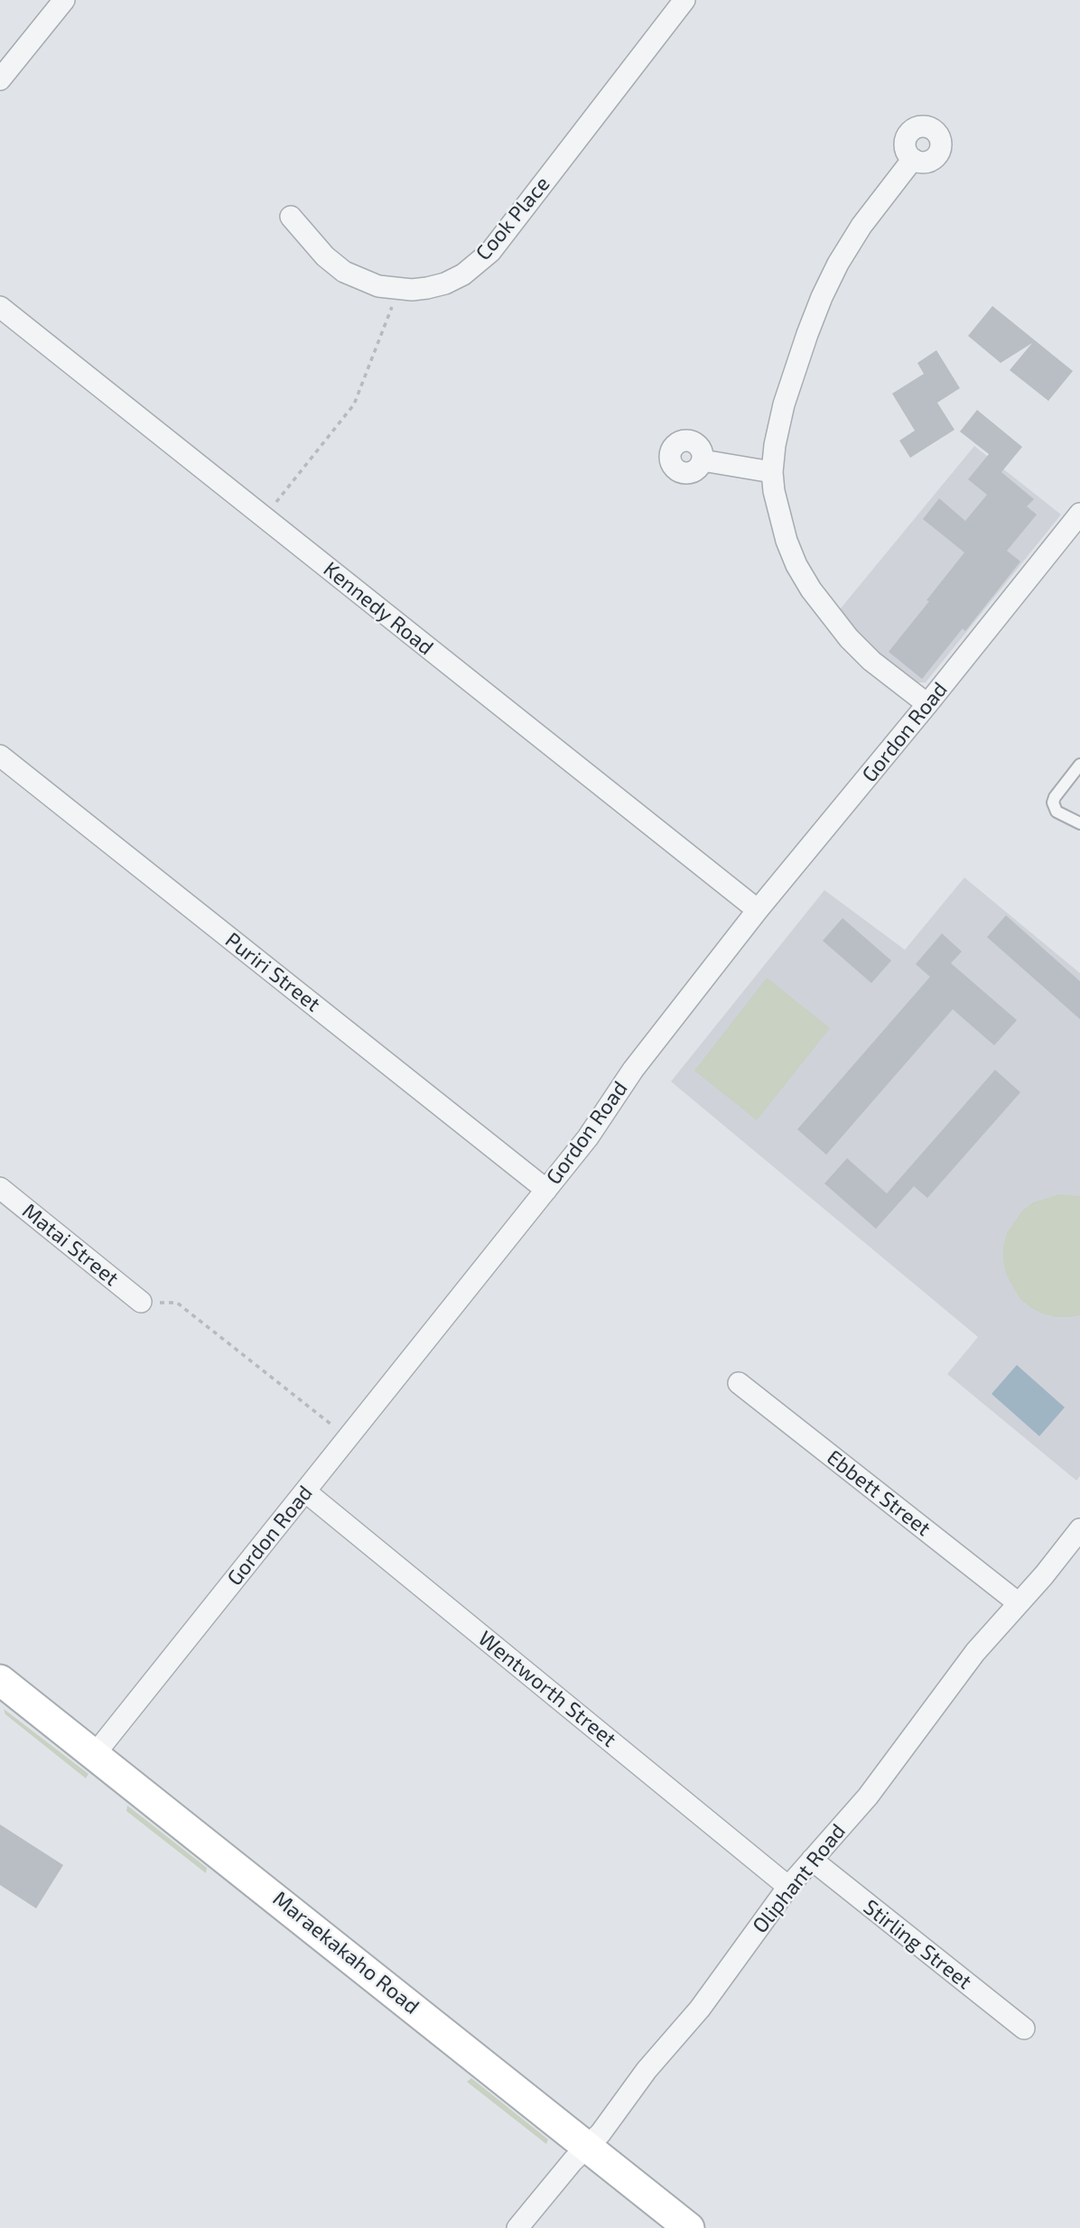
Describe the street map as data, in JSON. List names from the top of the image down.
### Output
{
  "streets": {
    "main road": ["Maraekakaho Road"],
    "street": [
      "Cook Place",
      "Kennedy Road",
      "Gordon Road",
      "Puriri Street",
      "Matai Street",
      "Ebbett Street",
      "Wentworth Street",
      "Oliphant Road",
      "Stirling Street"
    ]
  },
  "crossings": [
    ["Kennedy Road", "Gordon Road"],
    ["Gordon Road", "Puriri Street"],
    ["Gordon Road", "Wentworth Street"],
    ["Gordon Road", "Maraekakaho Road"],
    ["Ebbett Street", "Oliphant Road"],
    ["Wentworth Street", "Oliphant Road"],
    ["Oliphant Road", "Stirling Street"],
    ["Oliphant Road", "Maraekakaho Road"]
  ]
}
